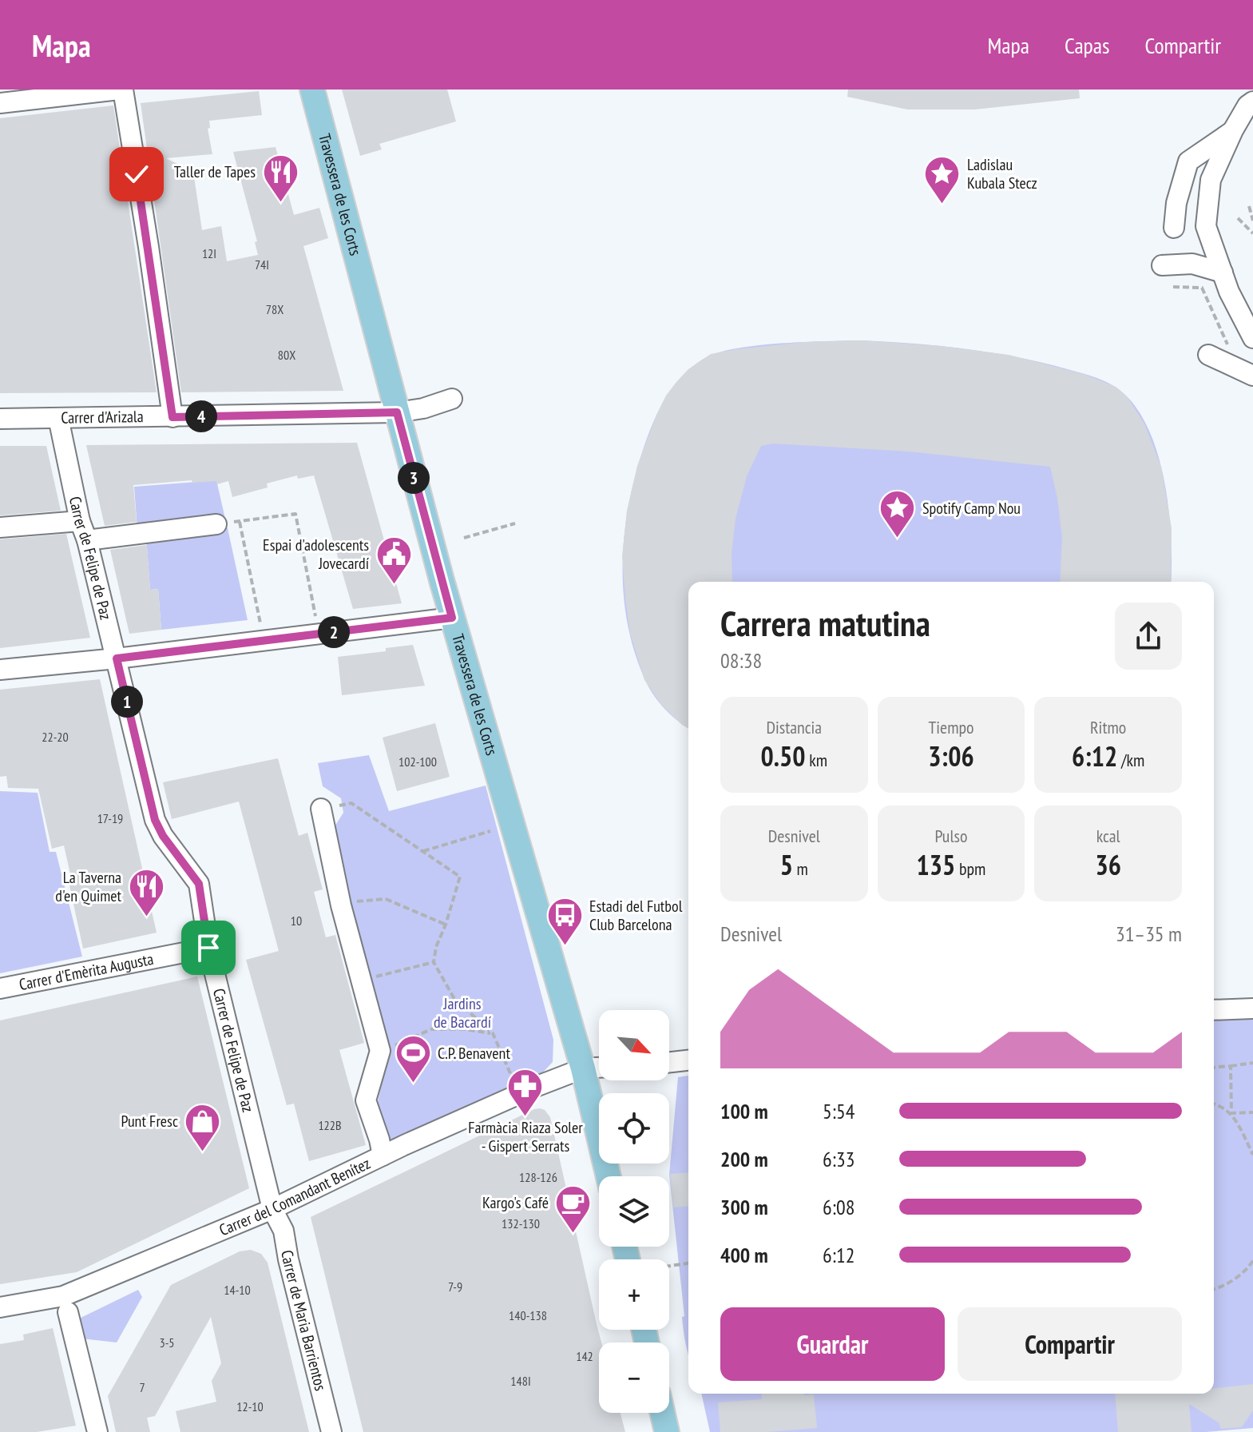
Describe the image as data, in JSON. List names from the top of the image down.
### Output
{
  "streets": {
    "main road": ["Travessera de les Corts"],
    "street": [
      "Carrer d'Arizala",
      "Carrer de Felipe de Paz",
      "Carrer d'Emèrita Augusta",
      "Carrer del Comandant Benítez",
      "Carrer de Maria Barrientos"
    ]
  },
  "crossings": [
    ["Travessera de les Corts", "Carrer d'Arizala"],
    ["Travessera de les Corts", "Carrer del Comandant Benítez"],
    ["Carrer d'Arizala", "Carrer de Felipe de Paz"],
    ["Carrer de Felipe de Paz", "Carrer d'Emèrita Augusta"],
    ["Carrer de Felipe de Paz", "Carrer del Comandant Benítez"],
    ["Carrer de Felipe de Paz", "Carrer de Maria Barrientos"],
    ["Carrer del Comandant Benítez", "Carrer de Maria Barrientos"]
  ],
  "parks": ["Jardins de Bacardí"],
  "places": {
    "restaurant": ["Taller de Tapes", "La Taverna d'en Quimet"],
    "place": ["Ladislau Kubala Stecz", "Spotify Camp Nou"],
    "public building": ["Espai d'adolescents Jovecardí"],
    "bus stop": ["Estadi del Futbol Club Barcelona"],
    "sports": ["C.P. Benavent"],
    "pharmacy": ["Farmàcia Riaza Soler - Gispert Serrats"],
    "shop": ["Punt Fresc"],
    "cafe": ["Kargo's Café"]
  },
  "house_numbers": [
    "12I",
    "74I",
    "78X",
    "80X",
    "22-20",
    "102-100",
    "17-19",
    "10",
    "122B",
    "128-126",
    "132-130",
    "7-9",
    "14-10",
    "140-138",
    "3-5",
    "142",
    "148I",
    "7",
    "12-10"
  ],
  "north": "bottom right",
  "page": {
    "header": "Mapa",
    "nav": ["Mapa", "Capas", "Compartir"],
    "pins": [
      "4",
      "3",
      "2",
      "1"
    ],
    "heading": ["Carrera matutina", "08:38"],
    "stats": [
      ["Distancia", "0.50 km"],
      ["Tiempo", "3:06"],
      ["Ritmo", "6:12 /km"],
      ["Desnivel", "5 m"],
      ["Pulso", "135 bpm"],
      ["kcal", "36"]
    ],
    "chart": ["Desnivel", "31–35 m"],
    "map_buttons": ["+", "−"],
    "list": [
      {
        "name": "100 m",
        "note": "5:54"
      },
      {
        "name": "200 m",
        "note": "6:33"
      },
      {
        "name": "300 m",
        "note": "6:08"
      },
      {
        "name": "400 m",
        "note": "6:12"
      }
    ],
    "buttons": ["Guardar", "Compartir"]
  }
}
